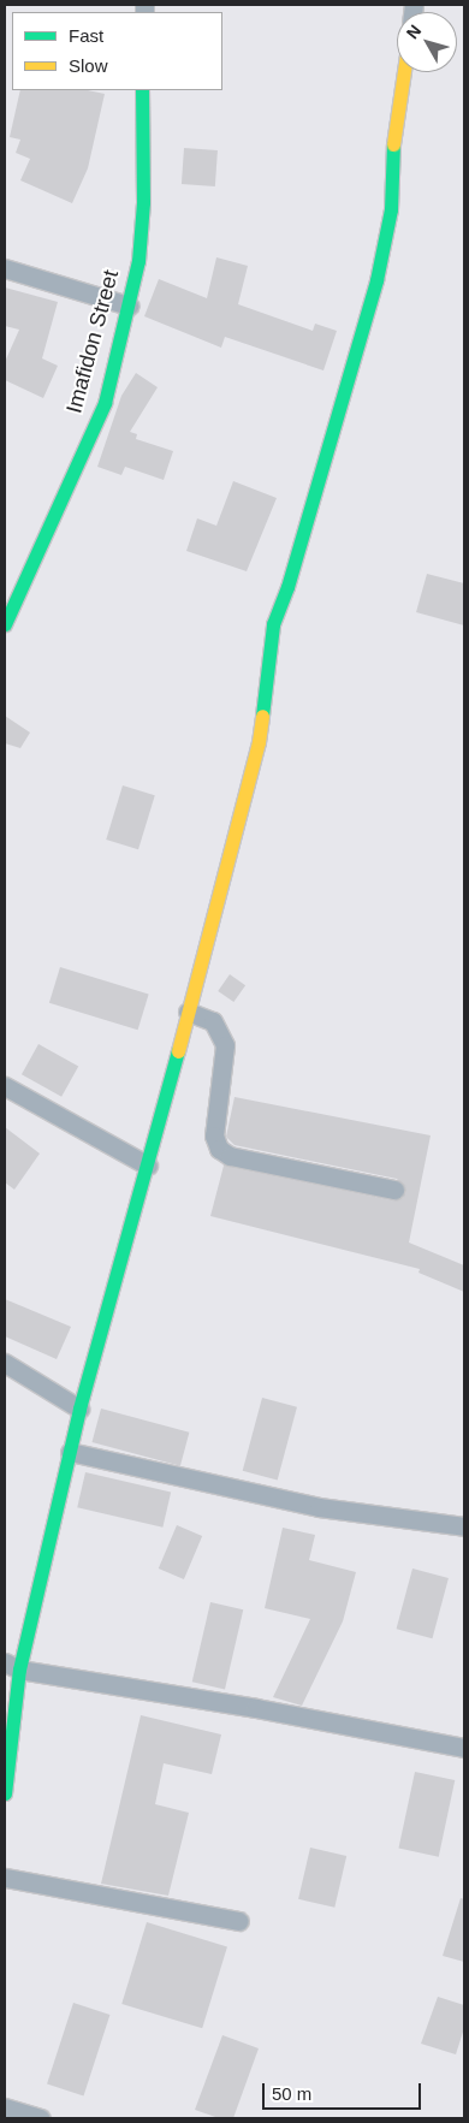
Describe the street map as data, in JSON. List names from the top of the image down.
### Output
{
  "streets": {
    "street": ["Imafidon Street"]
  },
  "legend": ["Fast", "Slow"],
  "scale_bar": "50 m",
  "north": "top left"
}
